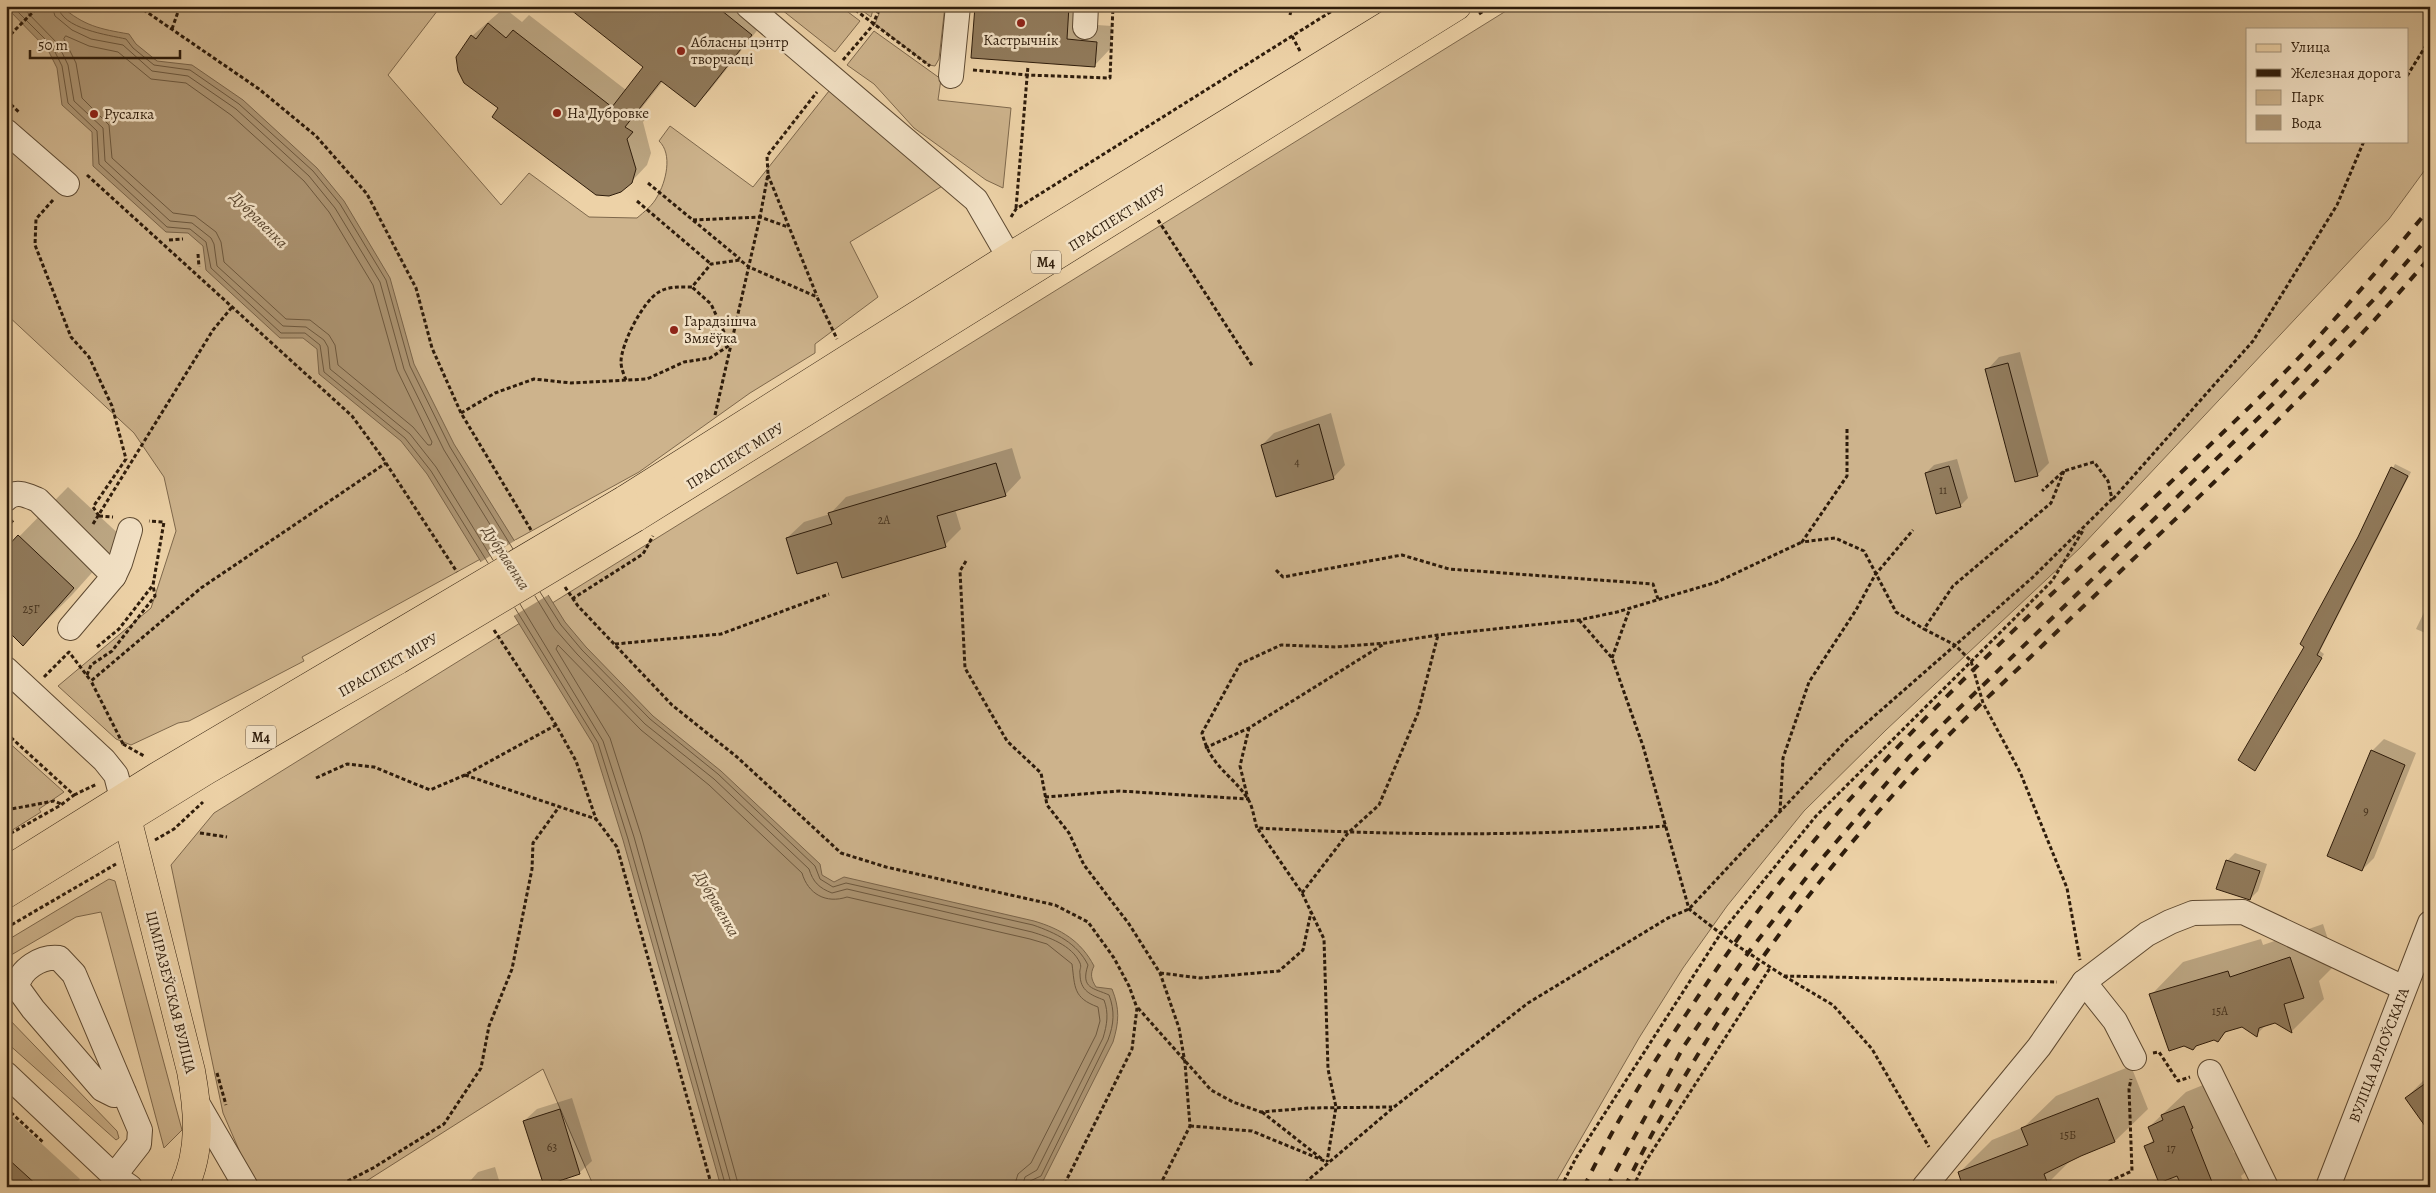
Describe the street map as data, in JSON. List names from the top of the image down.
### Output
{
  "streets": {
    "main road": ["ПРАСПЕКТ МІРУ", "М4", "ЦІМІРАЗЕЎСКАЯ ВУЛІЦА"],
    "street": ["ВУЛІЦА АРЛОЎСКАГА"]
  },
  "crossings": [
    ["ПРАСПЕКТ МІРУ", "ЦІМІРАЗЕЎСКАЯ ВУЛІЦА"]
  ],
  "water": ["Дубравенка"],
  "places": [
    "Кастрычнік",
    "Абласны цэнтр творчасці",
    "На Дубровке",
    "Русалка",
    "Гарадзішча Змяёўка"
  ],
  "house_numbers": [
    "4",
    "11",
    "2А",
    "25Г",
    "9",
    "15А",
    "15Б",
    "63",
    "17"
  ],
  "legend": [
    "Улица",
    "Железная дорога",
    "Парк",
    "Вода"
  ],
  "scale_bar": "50 m"
}
